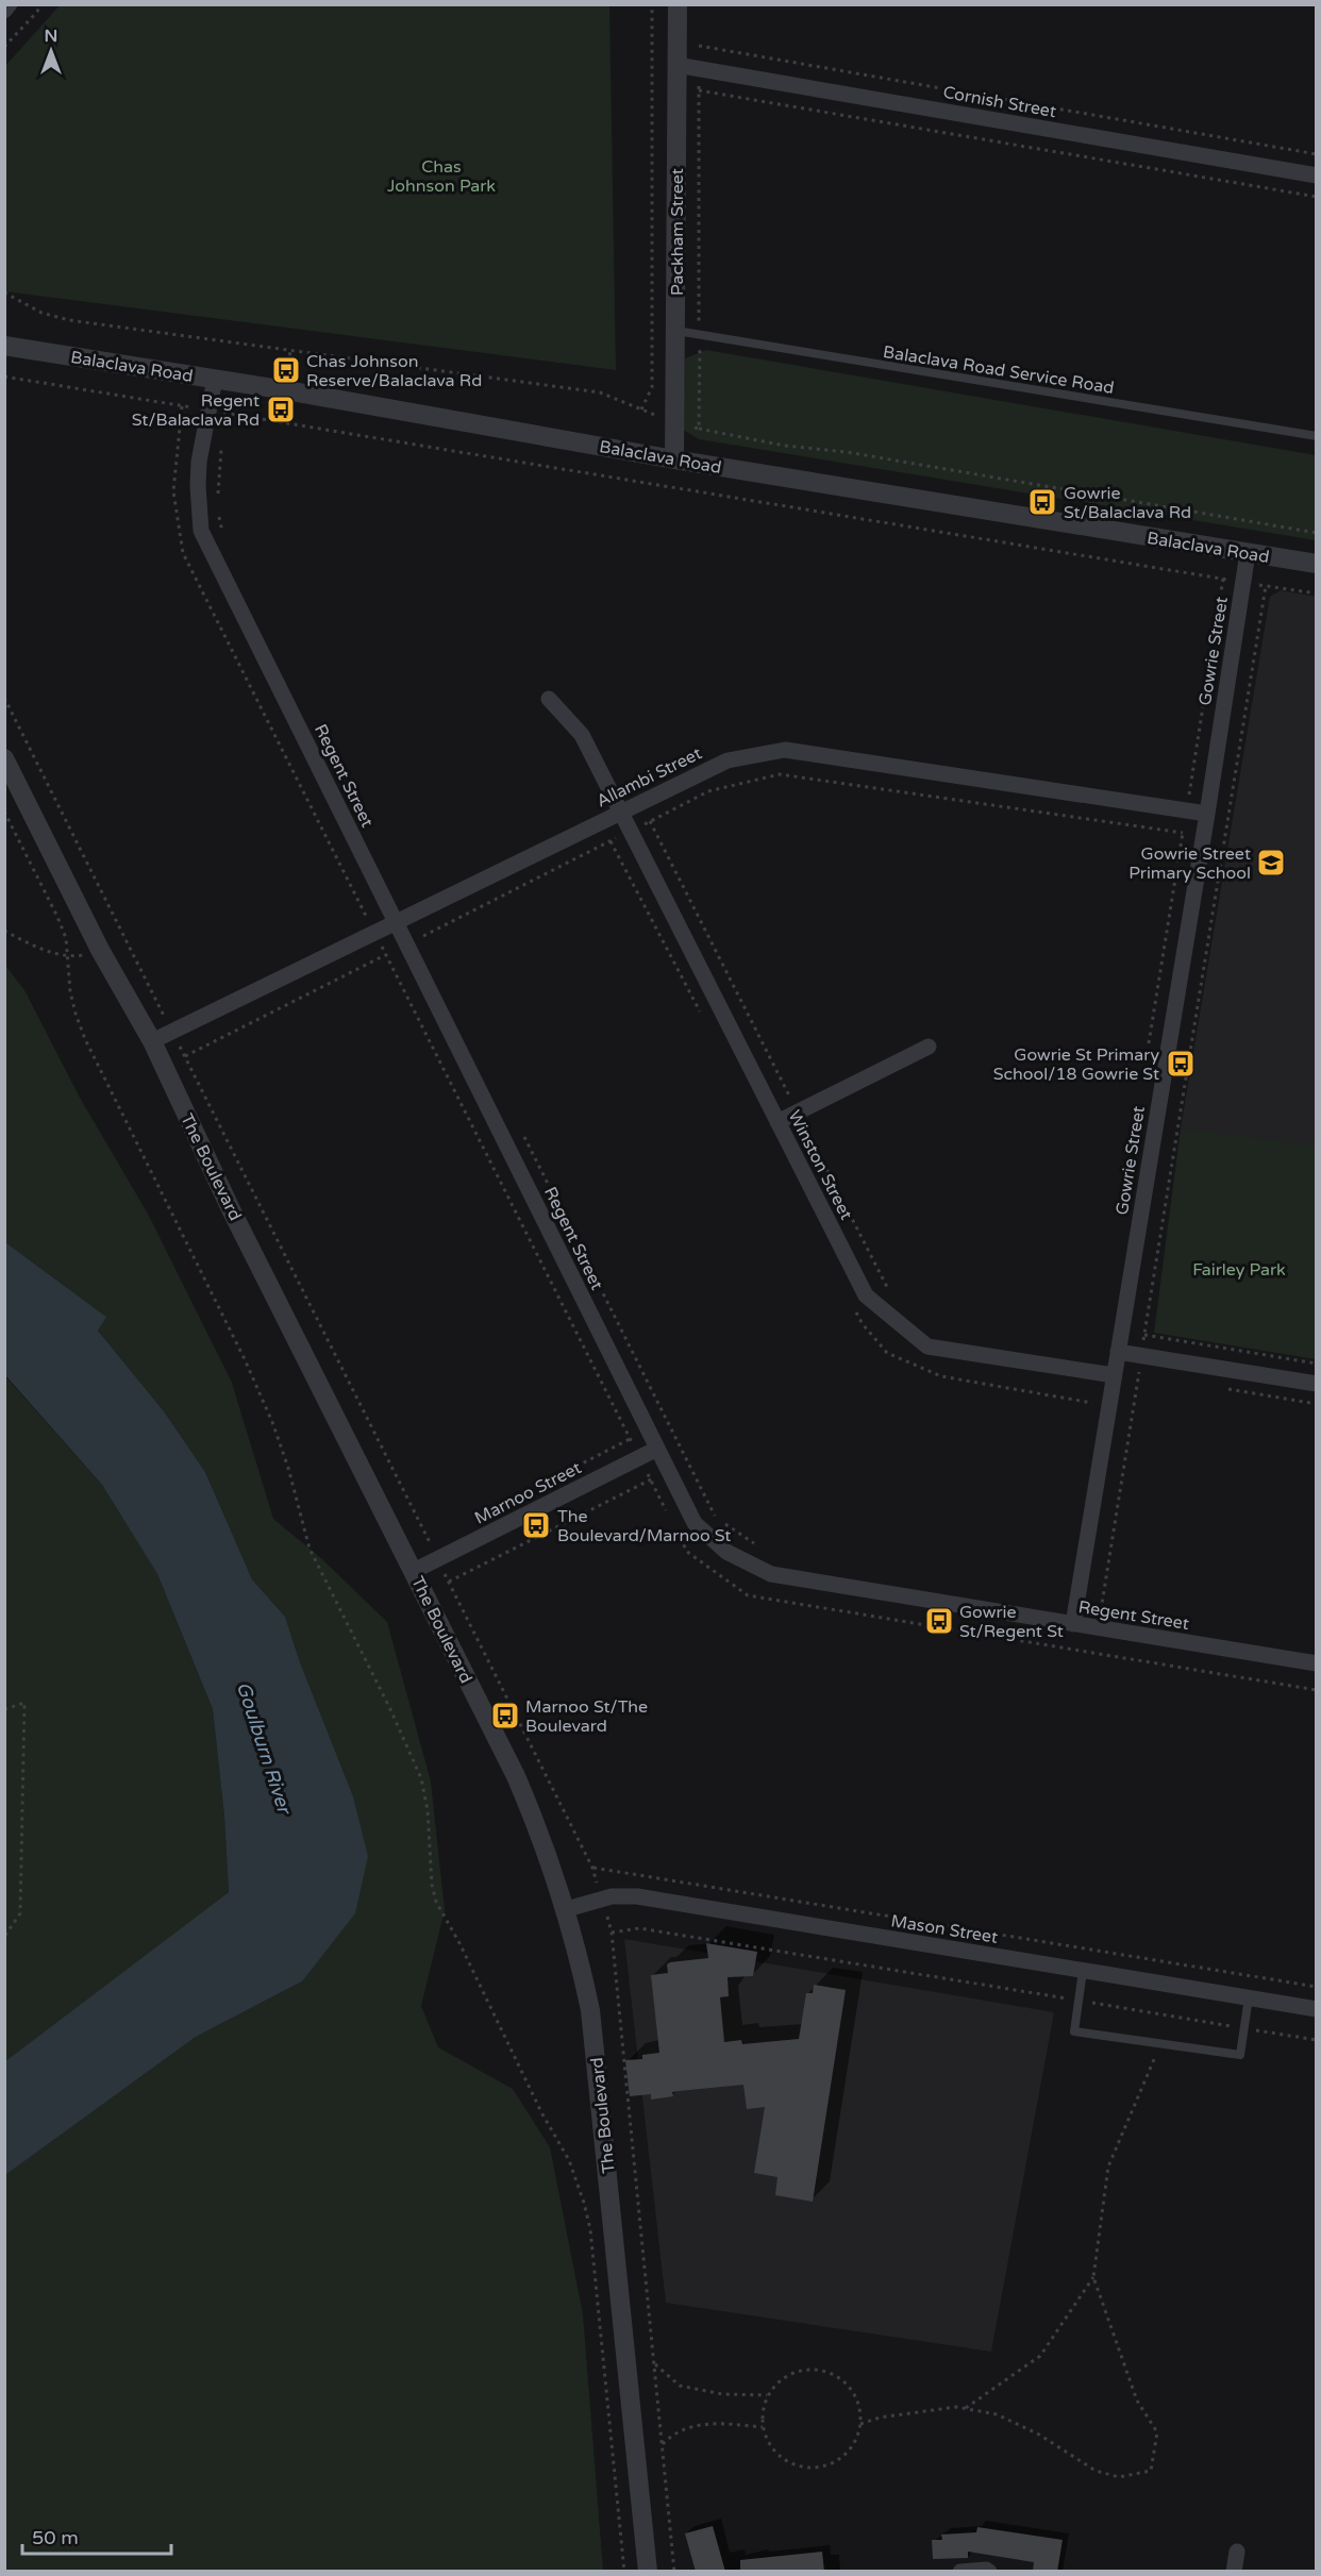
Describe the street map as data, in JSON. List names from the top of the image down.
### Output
{
  "streets": {
    "street": [
      "Cornish Street",
      "Packham Street",
      "Balaclava Road",
      "Gowrie Street",
      "Regent Street",
      "Allambi Street",
      "Winston Street",
      "The Boulevard",
      "Marnoo Street",
      "Mason Street"
    ],
    "lane": ["Balaclava Road Service Road"]
  },
  "crossings": [
    ["Cornish Street", "Packham Street"],
    ["Packham Street", "Balaclava Road"],
    ["Packham Street", "Balaclava Road Service Road"],
    ["Balaclava Road", "Gowrie Street"],
    ["Balaclava Road", "Regent Street"],
    ["Gowrie Street", "Regent Street"],
    ["Gowrie Street", "Allambi Street"],
    ["Gowrie Street", "Winston Street"],
    ["Regent Street", "Allambi Street"],
    ["Regent Street", "Marnoo Street"],
    ["Allambi Street", "Winston Street"],
    ["Allambi Street", "The Boulevard"],
    ["The Boulevard", "Marnoo Street"],
    ["The Boulevard", "Mason Street"]
  ],
  "water": ["Goulburn River"],
  "parks": ["Chas Johnson Park", "Fairley Park"],
  "places": {
    "bus stop": [
      "Chas Johnson Reserve/Balaclava Rd",
      "Regent St/Balaclava Rd",
      "Gowrie St/Balaclava Rd",
      "Gowrie St Primary School/18 Gowrie St",
      "The Boulevard/Marnoo St",
      "Gowrie St/Regent St",
      "Marnoo St/The Boulevard"
    ],
    "school or university": ["Gowrie Street Primary School"]
  },
  "scale_bar": "50 m",
  "north": "top"
}
